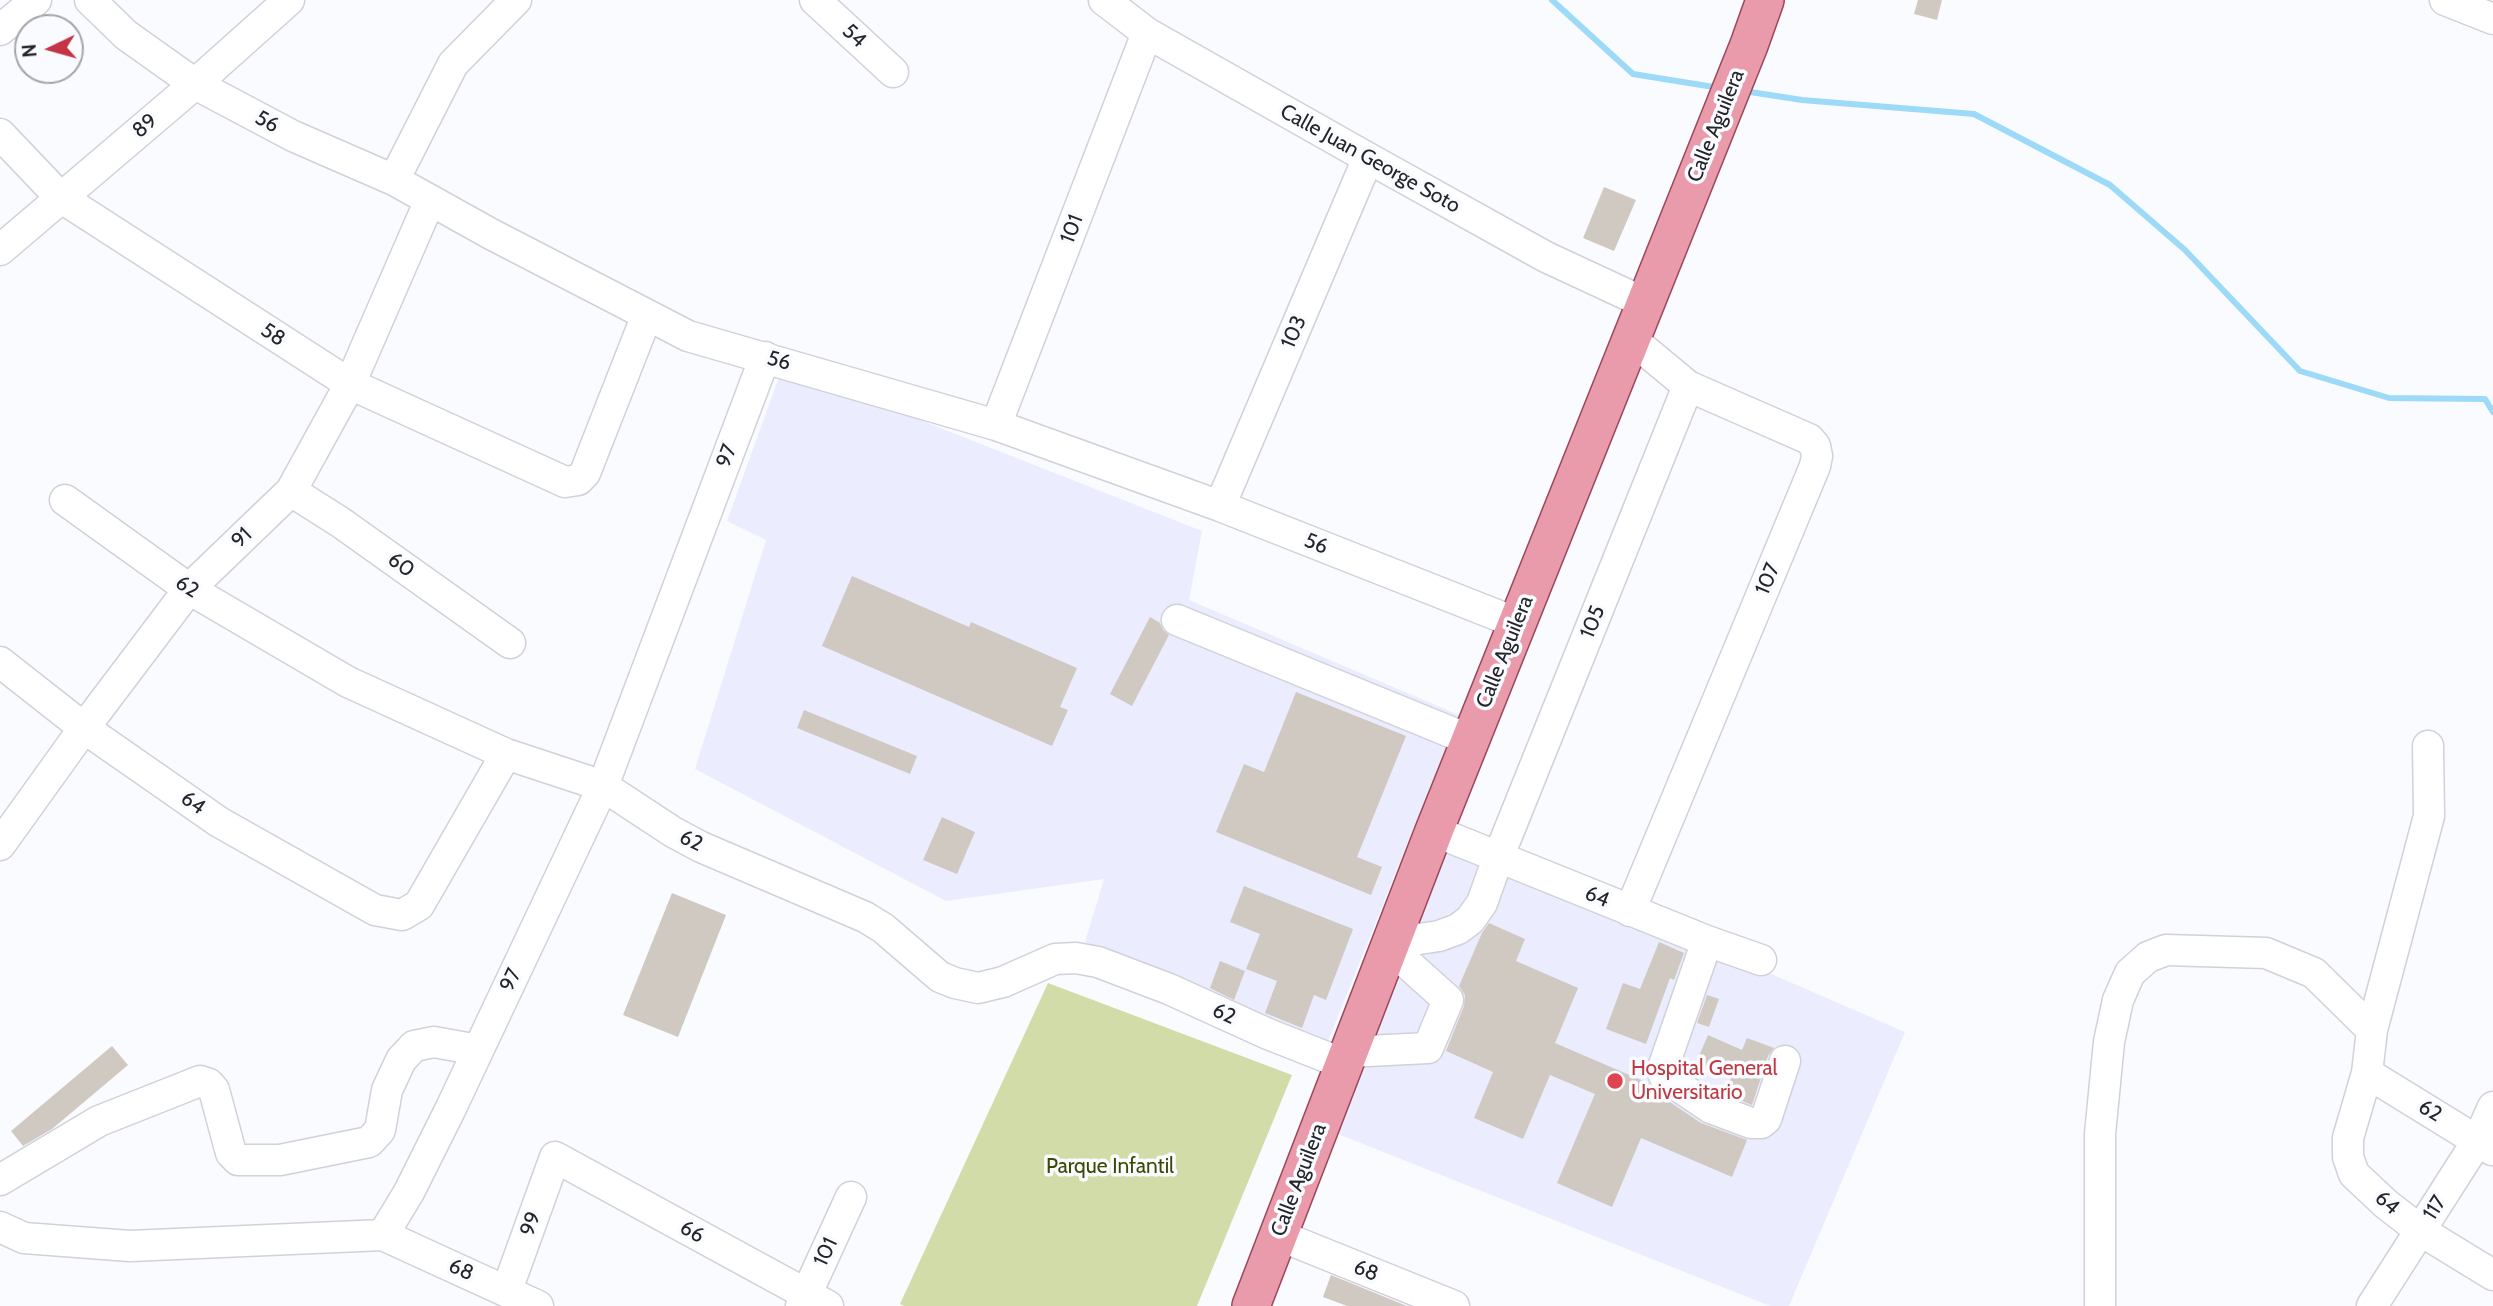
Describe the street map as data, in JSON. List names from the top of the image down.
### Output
{
  "streets": {
    "main road": ["Calle Aguilera"],
    "street": [
      "54",
      "56",
      "89",
      "Calle Juan George Soto",
      "101",
      "103",
      "58",
      "97",
      "91",
      "60",
      "107",
      "62",
      "105",
      "64",
      "117",
      "99",
      "66",
      "68"
    ]
  },
  "crossings": [
    ["56", "89"],
    ["56", "Calle Aguilera"],
    ["56", "101"],
    ["56", "103"],
    ["56", "58"],
    ["56", "97"],
    ["56", "91"],
    ["89", "58"],
    ["Calle Aguilera", "Calle Juan George Soto"],
    ["Calle Aguilera", "107"],
    ["Calle Aguilera", "62"],
    ["Calle Aguilera", "105"],
    ["Calle Aguilera", "64"],
    ["Calle Aguilera", "68"],
    ["Calle Juan George Soto", "101"],
    ["Calle Juan George Soto", "103"],
    ["101", "66"],
    ["58", "91"],
    ["97", "62"],
    ["97", "68"],
    ["91", "60"],
    ["91", "62"],
    ["91", "64"],
    ["107", "105"],
    ["107", "64"],
    ["62", "64"],
    ["62", "117"],
    ["105", "64"],
    ["64", "117"],
    ["99", "66"],
    ["99", "68"]
  ],
  "parks": ["Parque Infantil"],
  "places": ["Hospital General Universitario"],
  "north": "left"
}
